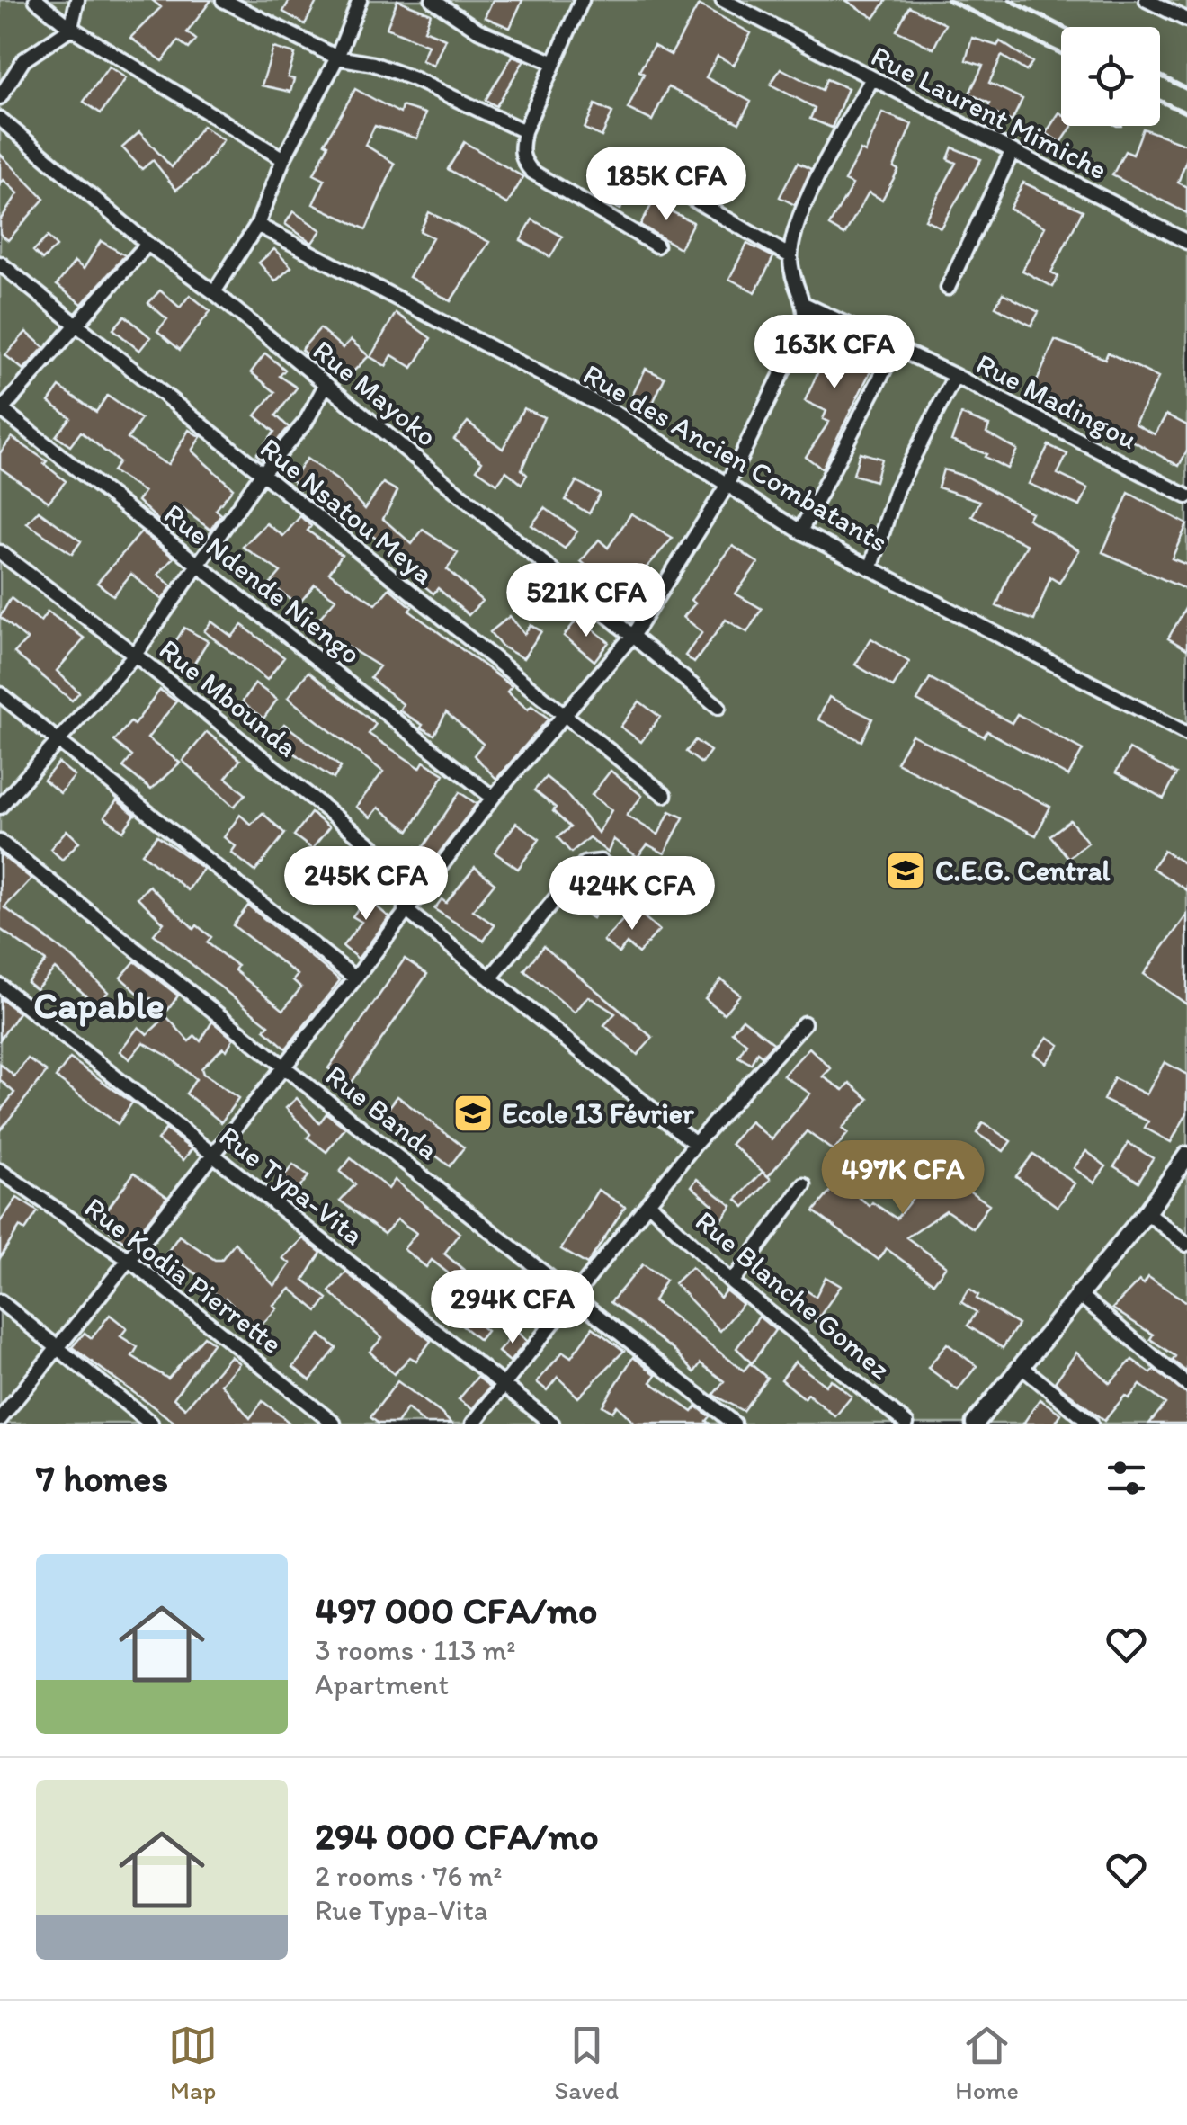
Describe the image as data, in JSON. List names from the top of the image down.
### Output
{
  "streets": {
    "street": [
      "Rue Laurent Mimiche",
      "Rue Mayoko",
      "Rue Madingou",
      "Rue des Ancien Combatants",
      "Rue Nsatou Meya",
      "Rue Ndende Niengo",
      "Rue Mbounda",
      "Rue Banda",
      "Rue Typa-Vita",
      "Rue Kodia Pierrette",
      "Rue Blanche Gomez"
    ]
  },
  "districts": ["Capable"],
  "places": {
    "school or university": ["C.E.G. Central", "Ecole 13 Février"]
  },
  "page": {
    "price": [
      "185K CFA",
      "163K CFA",
      "521K CFA",
      "245K CFA",
      "424K CFA",
      "497K CFA",
      "294K CFA"
    ],
    "heading": "7 homes",
    "list": [
      {
        "name": "497 000 CFA/mo",
        "note": "3 rooms · 113 m² · Apartment"
      },
      {
        "name": "294 000 CFA/mo",
        "note": "2 rooms · 76 m² · Rue Typa-Vita"
      }
    ],
    "tabs": ["Map", "Saved", "Home"]
  }
}
